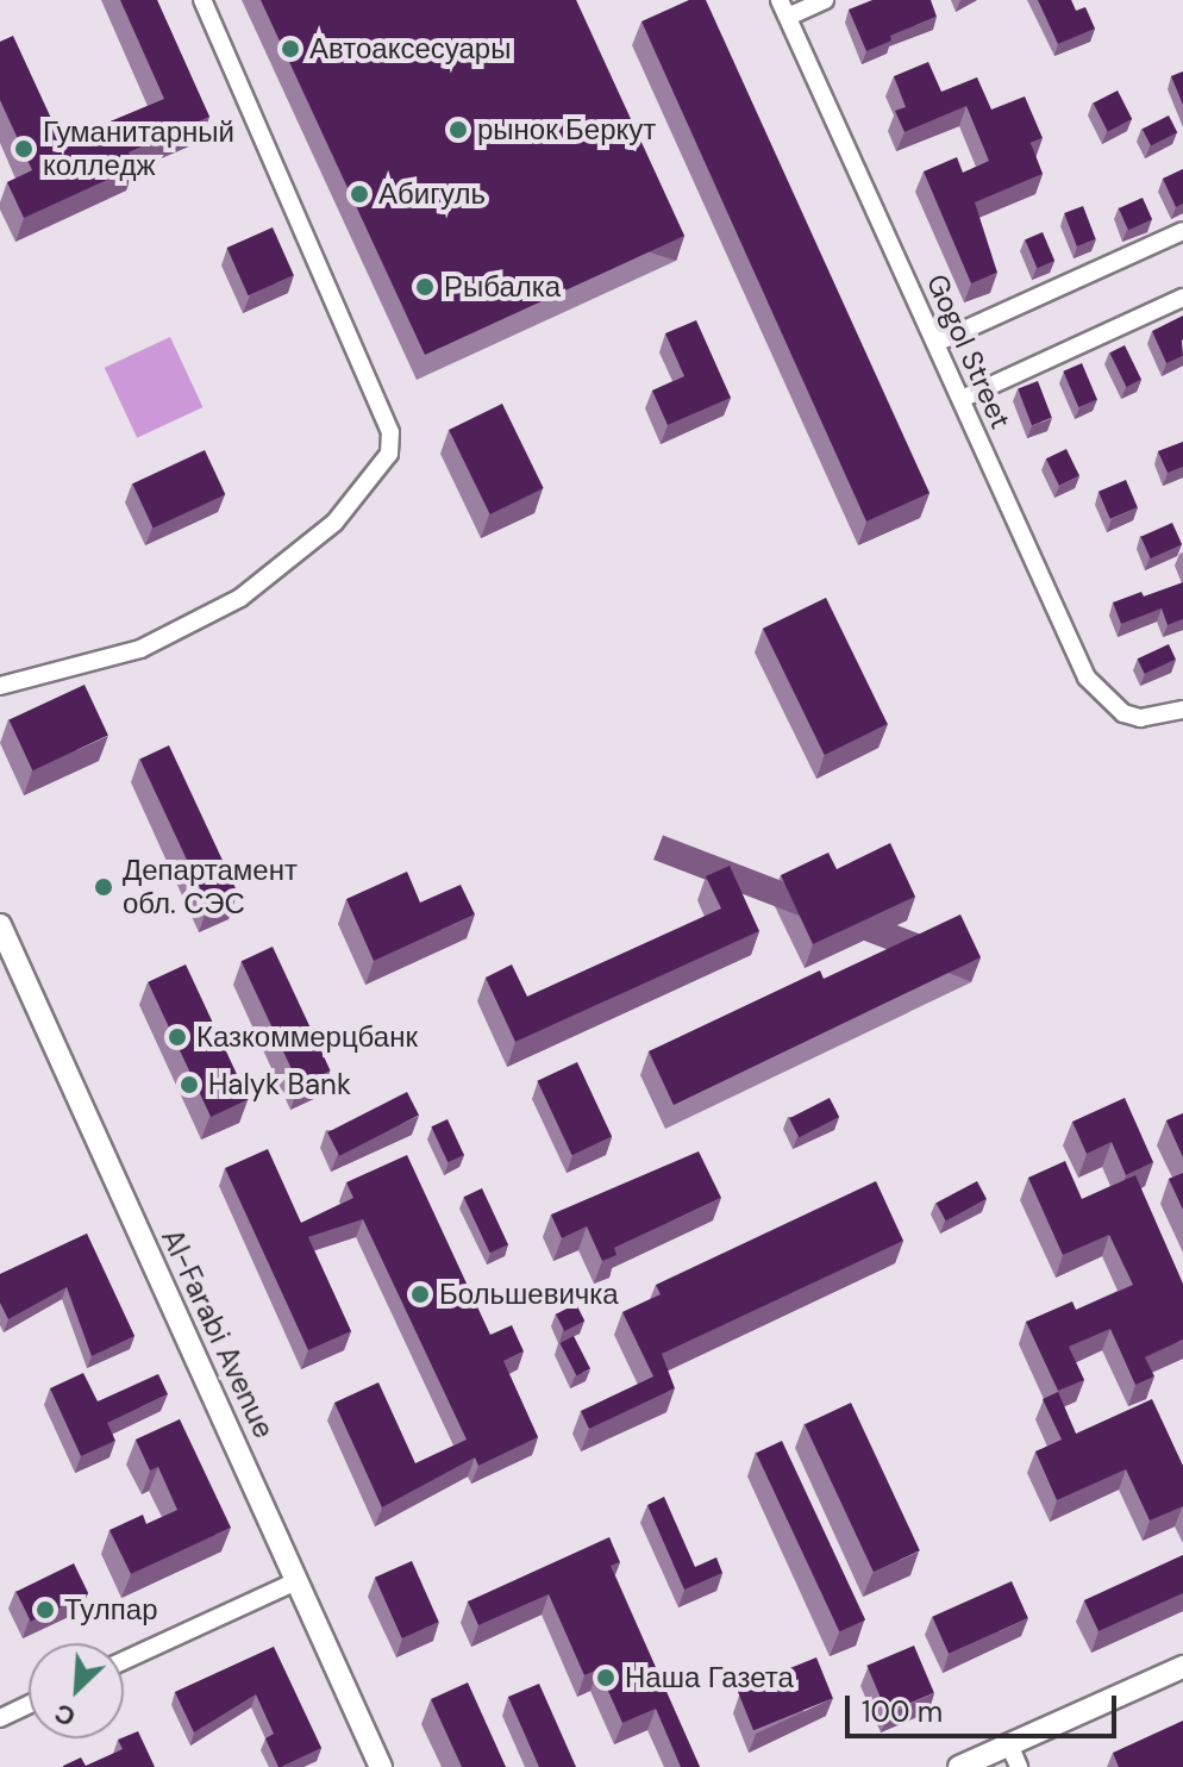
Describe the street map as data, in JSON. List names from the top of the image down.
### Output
{
  "streets": {
    "main road": ["Al-Farabi Avenue"],
    "street": ["Gogol Street"]
  },
  "places": [
    "Автоаксесуары",
    "рынок Беркут",
    "Гуманитарный колледж",
    "Абигуль",
    "Рыбалка",
    "Департамент обл. СЭС",
    "Казкоммерцбанк",
    "Halyk Bank",
    "Большевичка",
    "Тулпар",
    "Наша Газета"
  ],
  "scale_bar": "100 m",
  "north": "bottom left"
}
